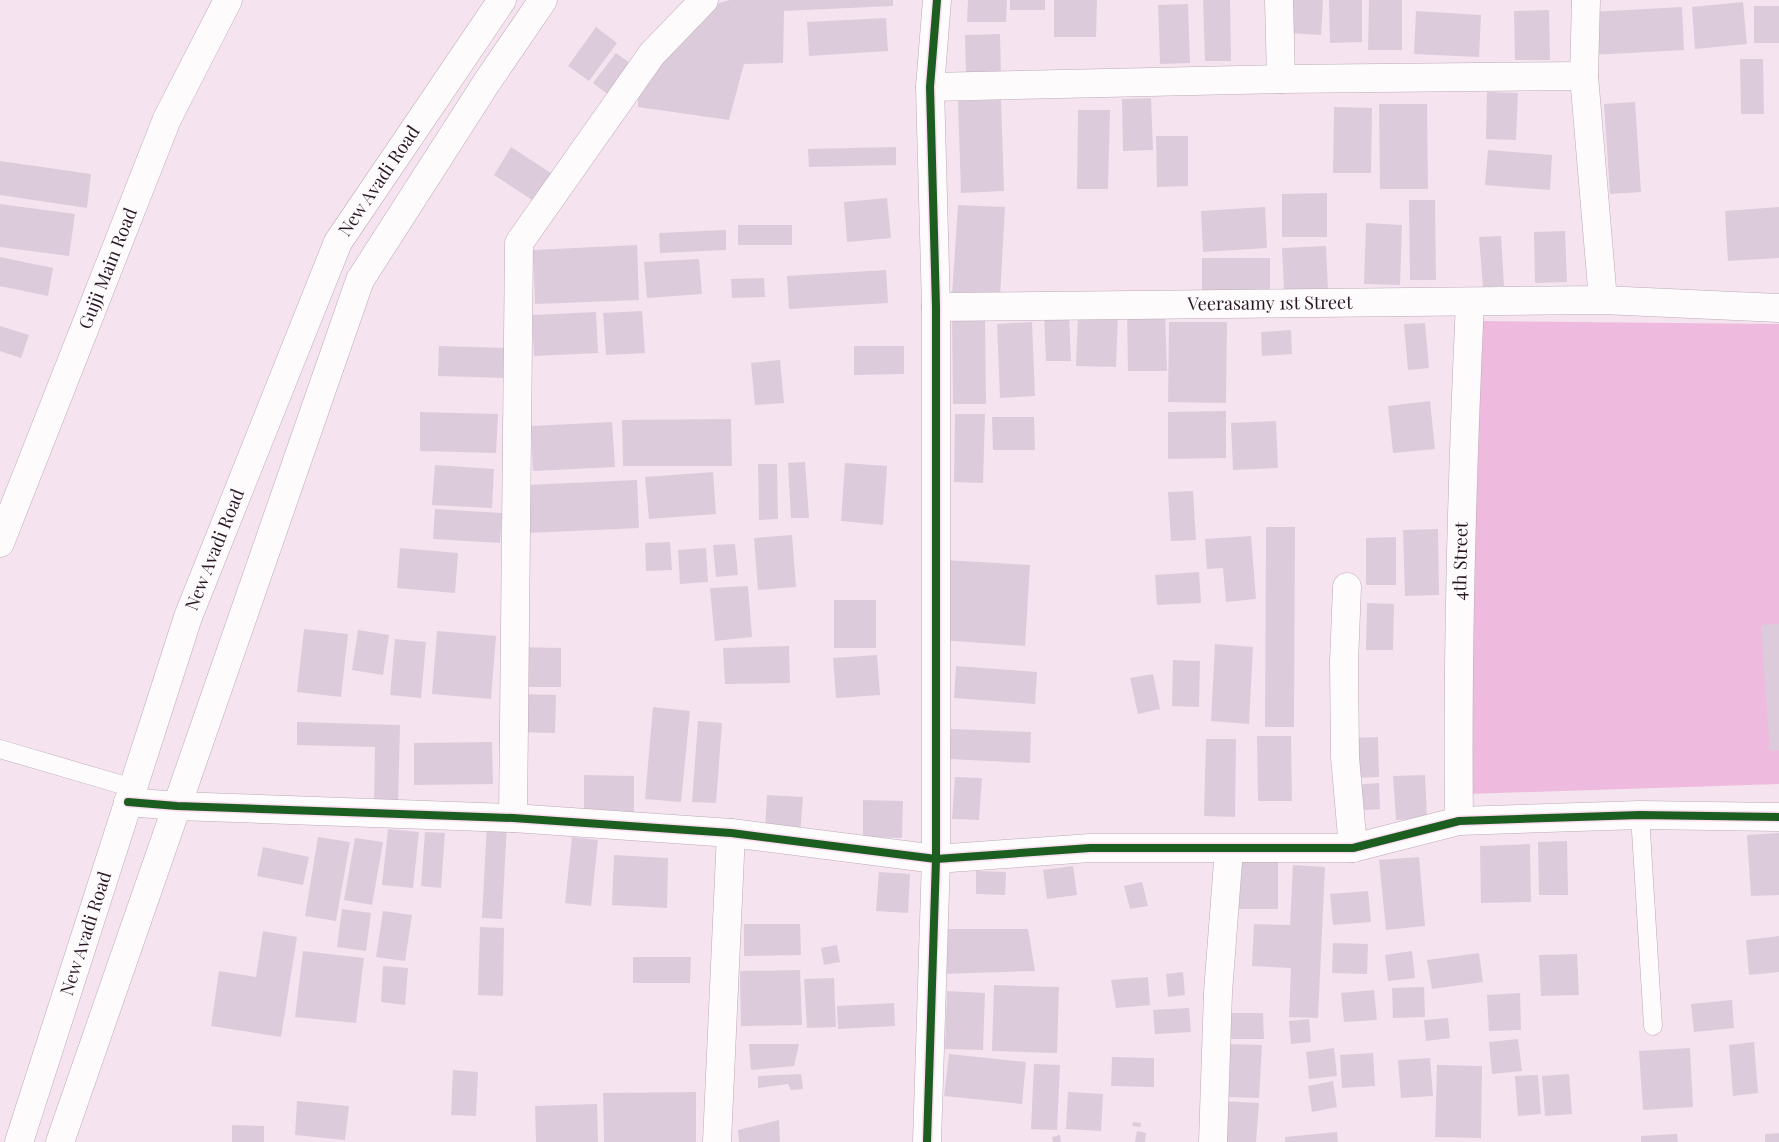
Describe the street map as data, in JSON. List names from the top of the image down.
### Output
{
  "streets": {
    "street": [
      "New Avadi Road",
      "Gujji Main Road",
      "Veerasamy 1st Street",
      "4th Street"
    ]
  },
  "crossings": [
    ["Veerasamy 1st Street", "4th Street"]
  ]
}
